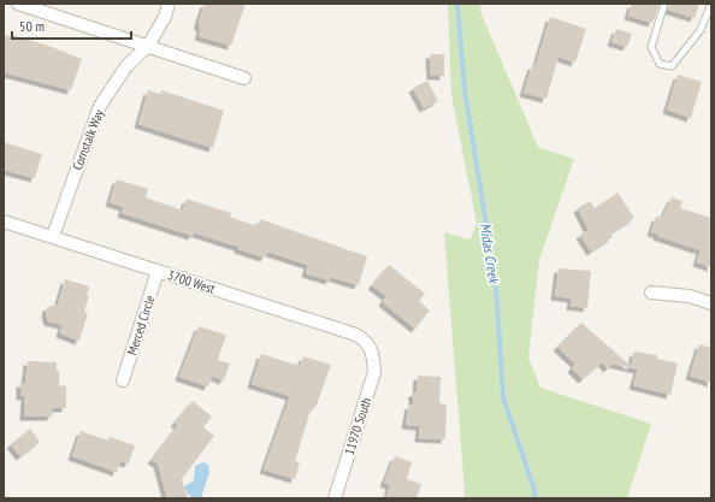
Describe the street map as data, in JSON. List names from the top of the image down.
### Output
{
  "streets": {
    "street": [
      "Cornstalk Way",
      "3700 West",
      "Merced Circle",
      "11970 South"
    ]
  },
  "crossings": [
    ["Cornstalk Way", "3700 West"],
    ["3700 West", "Merced Circle"],
    ["3700 West", "11970 South"]
  ],
  "water": ["Midas Creek"],
  "scale_bar": "50 m"
}
